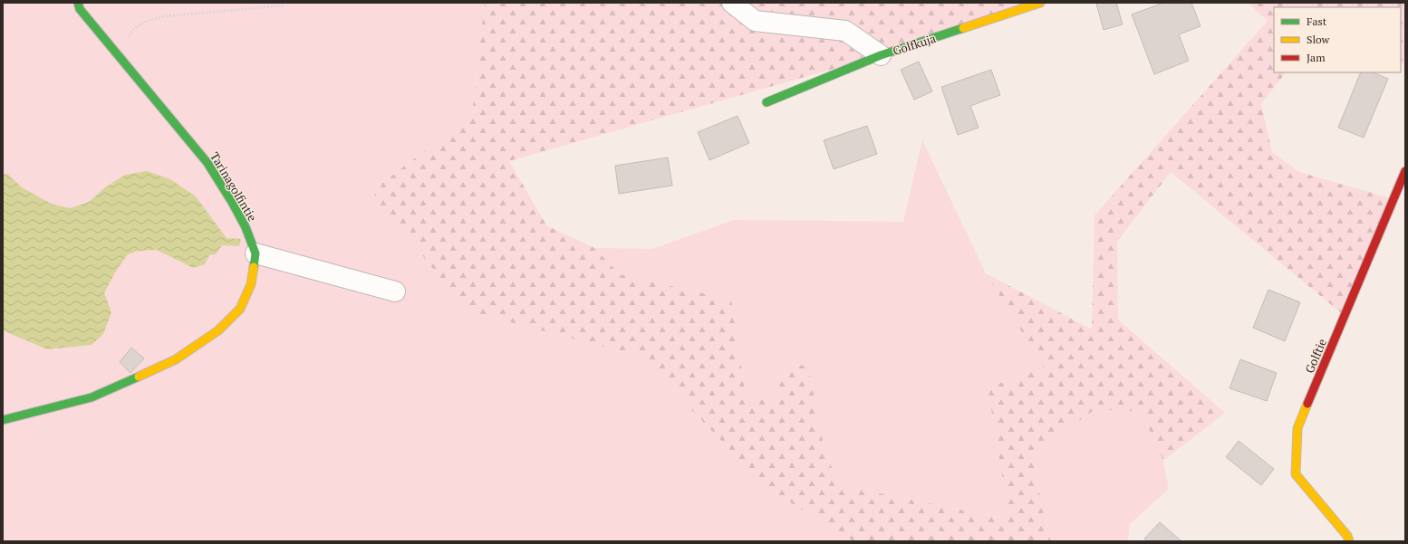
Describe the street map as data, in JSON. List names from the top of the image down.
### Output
{
  "streets": {
    "street": ["Golfkuja", "Tarinagolfintie", "Golftie"]
  },
  "legend": ["Fast", "Slow", "Jam"]
}
